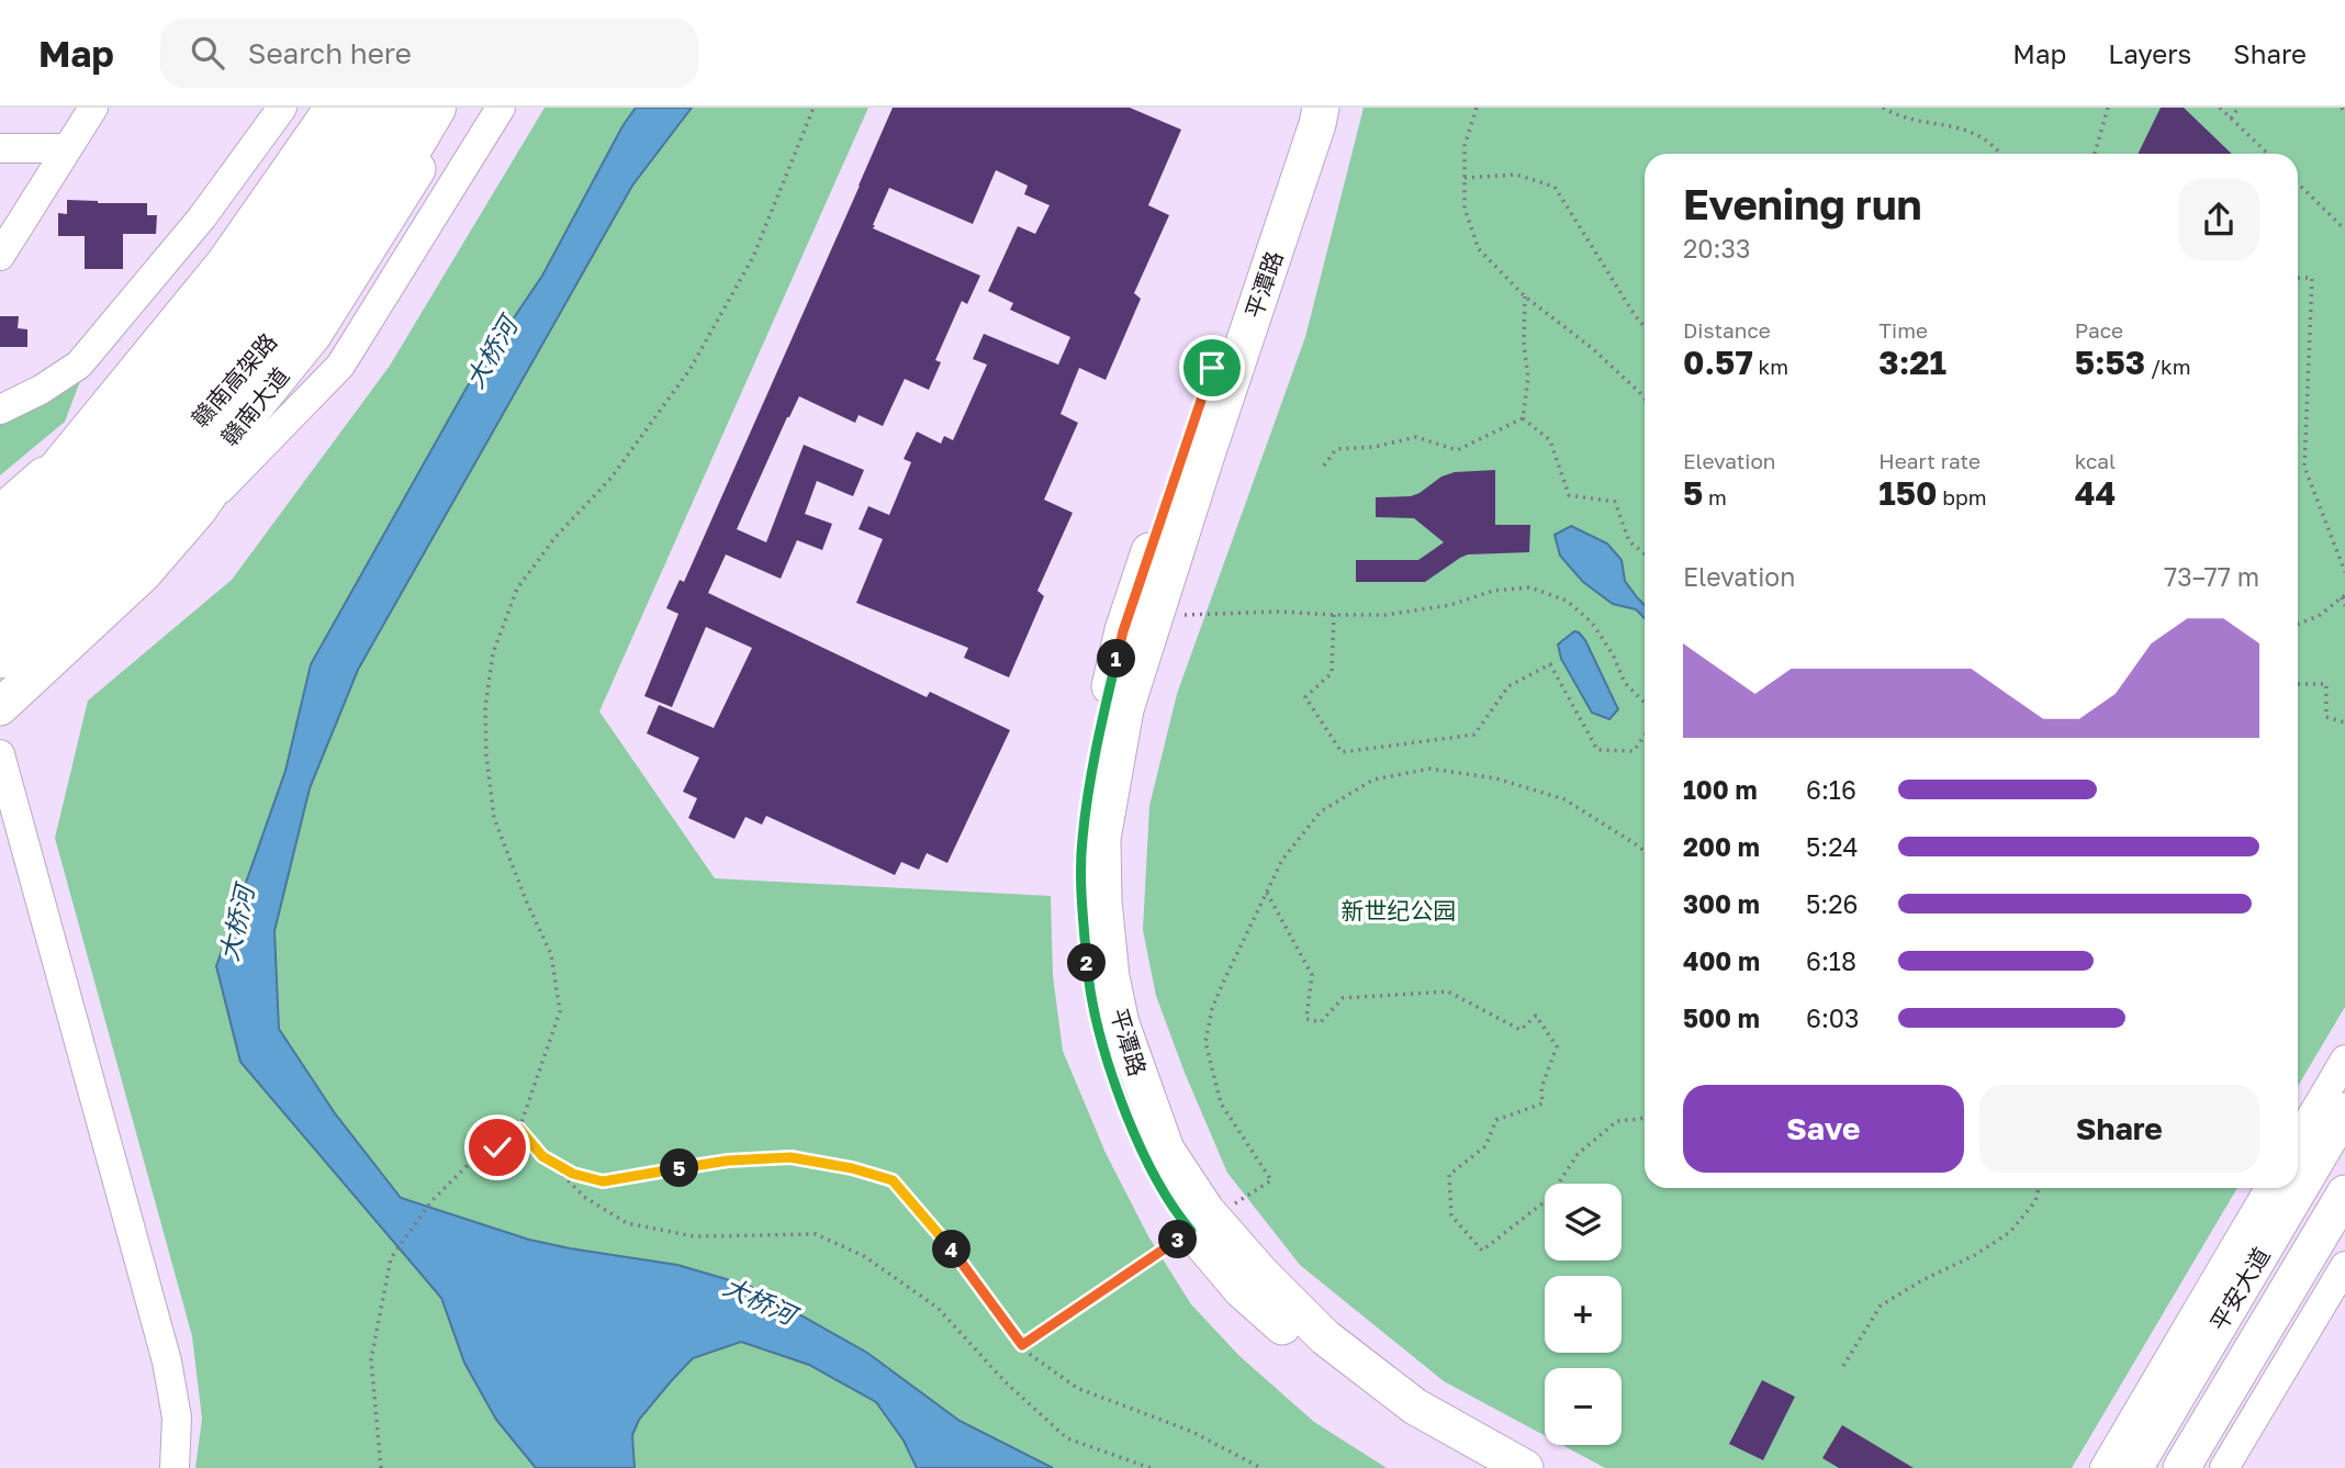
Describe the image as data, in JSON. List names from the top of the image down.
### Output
{
  "streets": {
    "highway": ["赣南高架路"],
    "main road": ["平潭路", "赣南大道", "平安大道"]
  },
  "water": ["大桥河"],
  "parks": ["新世纪公园"],
  "page": {
    "header": "Map",
    "search": "Search here",
    "nav": ["Map", "Layers", "Share"],
    "heading": ["Evening run", "20:33"],
    "stats": [
      ["Distance", "0.57 km"],
      ["Time", "3:21"],
      ["Pace", "5:53 /km"],
      ["Elevation", "5 m"],
      ["Heart rate", "150 bpm"],
      ["kcal", "44"]
    ],
    "chart": ["Elevation", "73–77 m"],
    "pins": [
      "1",
      "2",
      "5",
      "3",
      "4"
    ],
    "list": [
      {
        "name": "100 m",
        "note": "6:16"
      },
      {
        "name": "200 m",
        "note": "5:24"
      },
      {
        "name": "300 m",
        "note": "5:26"
      },
      {
        "name": "400 m",
        "note": "6:18"
      },
      {
        "name": "500 m",
        "note": "6:03"
      }
    ],
    "buttons": ["Save", "Share"],
    "map_buttons": ["+", "−"]
  }
}
